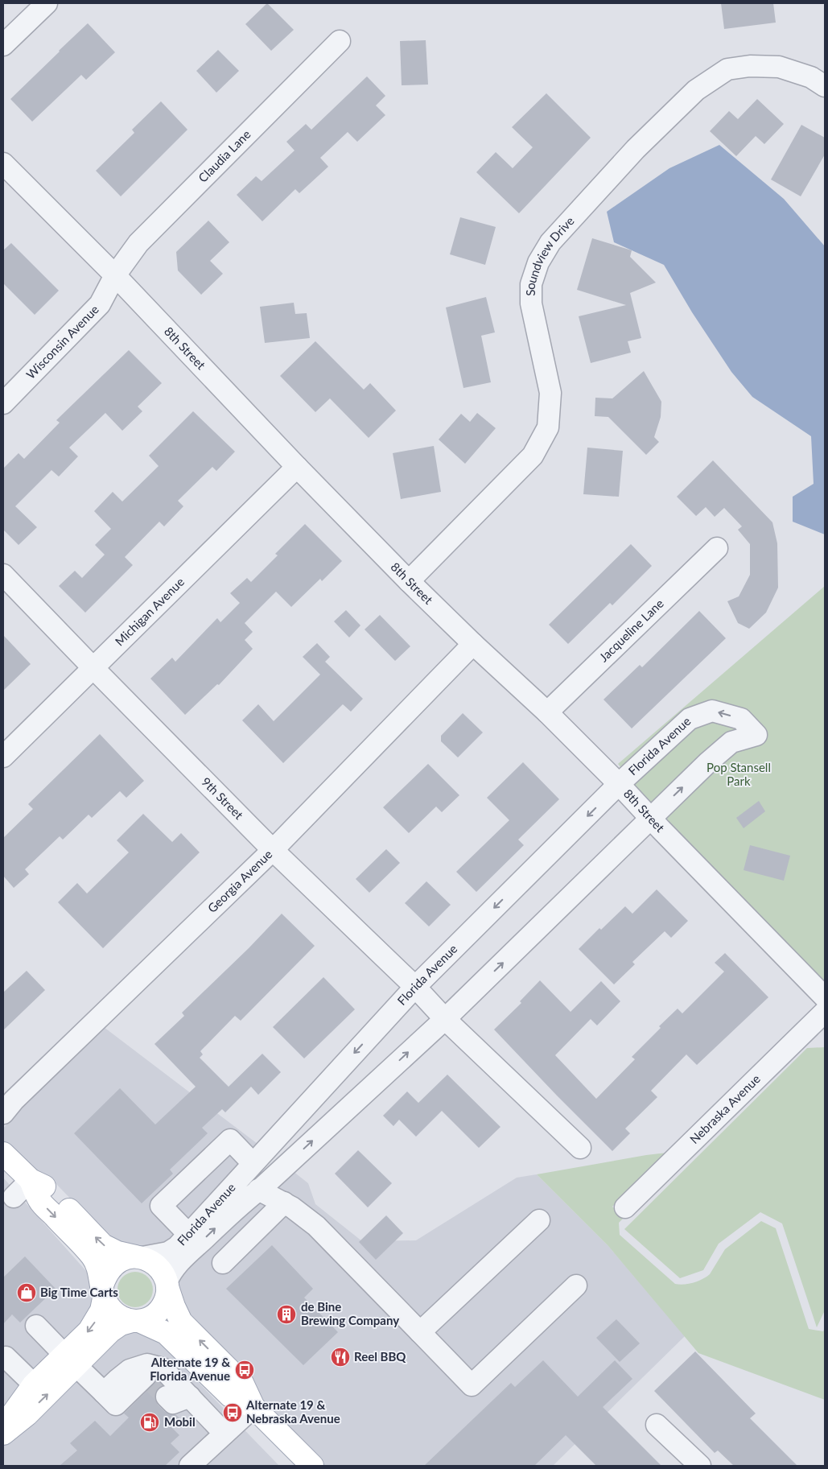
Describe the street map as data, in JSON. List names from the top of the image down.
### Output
{
  "streets": {
    "street": [
      "Claudia Lane",
      "Soundview Drive",
      "Wisconsin Avenue",
      "8th Street",
      "Michigan Avenue",
      "Jacqueline Lane",
      "Florida Avenue",
      "9th Street",
      "Georgia Avenue",
      "Nebraska Avenue"
    ]
  },
  "crossings": [
    ["Claudia Lane", "Wisconsin Avenue"],
    ["Claudia Lane", "8th Street"],
    ["Soundview Drive", "8th Street"],
    ["Wisconsin Avenue", "8th Street"],
    ["8th Street", "Michigan Avenue"],
    ["8th Street", "Jacqueline Lane"],
    ["8th Street", "Florida Avenue"],
    ["8th Street", "Georgia Avenue"],
    ["Michigan Avenue", "9th Street"],
    ["Florida Avenue", "9th Street"],
    ["9th Street", "Georgia Avenue"]
  ],
  "parks": ["Pop Stansell Park"],
  "places": {
    "shop": ["Big Time Carts"],
    "building": ["de Bine Brewing Company"],
    "restaurant": ["Reel BBQ"],
    "bus stop": ["Alternate 19 & Florida Avenue", "Alternate 19 & Nebraska Avenue"],
    "fuel station": ["Mobil"]
  }
}
